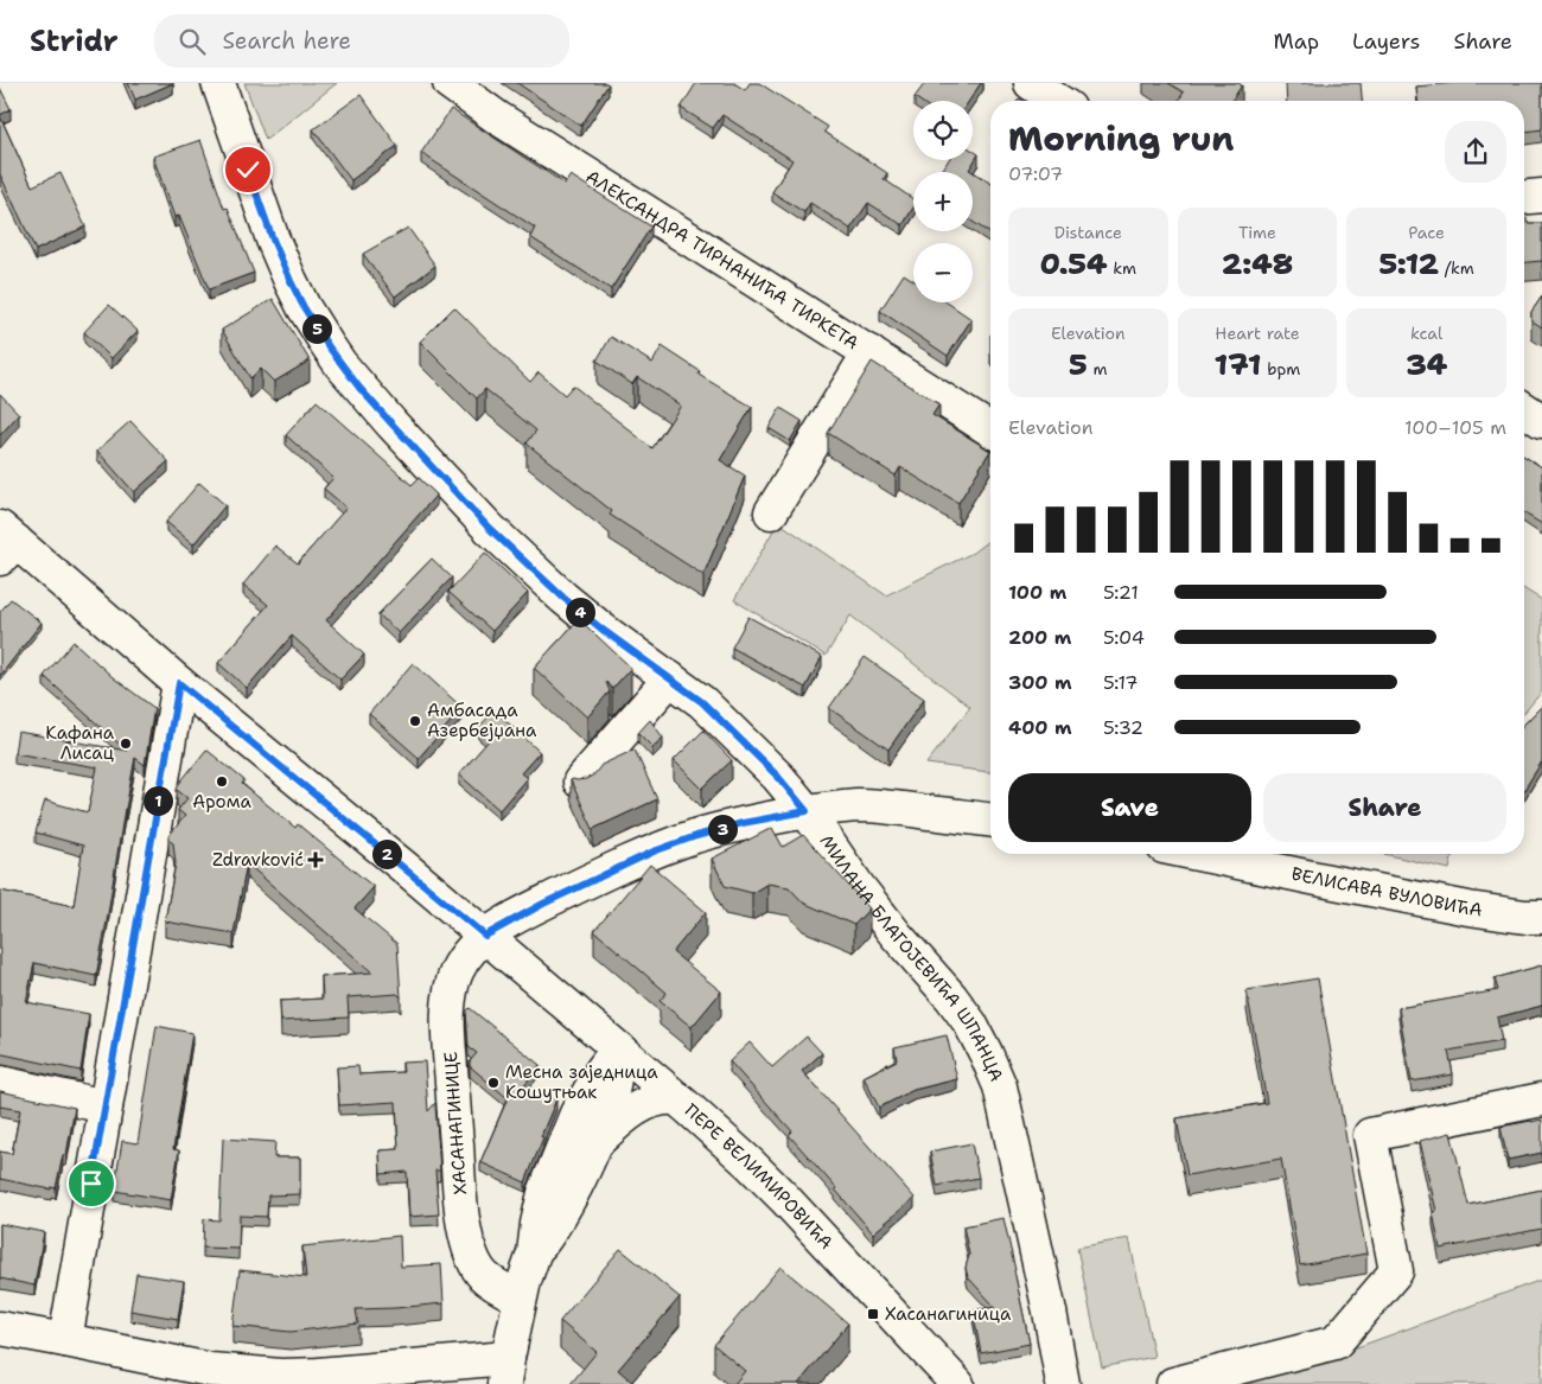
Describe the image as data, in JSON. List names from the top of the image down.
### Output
{
  "streets": {
    "street": [
      "АЛЕКСАНДРА ТИРНАНИЋА ТИРКЕТА",
      "ВЕЛИСАВА ВУЛОВИЋА",
      "МИЛАНА БЛАГОЈЕВИЋА ШПАНЦА",
      "ХАСАНАГИНИЦЕ",
      "ПЕРЕ ВЕЛИМИРОВИЋА"
    ]
  },
  "crossings": [
    ["ХАСАНАГИНИЦЕ", "ПЕРЕ ВЕЛИМИРОВИЋА"]
  ],
  "places": {
    "other": [
      "Амбасада Азербејџана",
      "Кафана Лисац",
      "Арома",
      "Месна заједница Кошутњак"
    ],
    "health": ["Zdravković"],
    "transit": ["Хасанагиница"]
  },
  "page": {
    "header": "Stridr",
    "search": "Search here",
    "nav": ["Map", "Layers", "Share"],
    "map_buttons": ["+", "−"],
    "heading": ["Morning run", "07:07"],
    "stats": [
      ["Distance", "0.54 km"],
      ["Time", "2:48"],
      ["Pace", "5:12 /km"],
      ["Elevation", "5 m"],
      ["Heart rate", "171 bpm"],
      ["kcal", "34"]
    ],
    "pins": [
      "5",
      "4",
      "1",
      "3",
      "2"
    ],
    "chart": ["Elevation", "100–105 m"],
    "list": [
      {
        "name": "100 m",
        "note": "5:21"
      },
      {
        "name": "200 m",
        "note": "5:04"
      },
      {
        "name": "300 m",
        "note": "5:17"
      },
      {
        "name": "400 m",
        "note": "5:32"
      }
    ],
    "buttons": ["Save", "Share"]
  }
}
